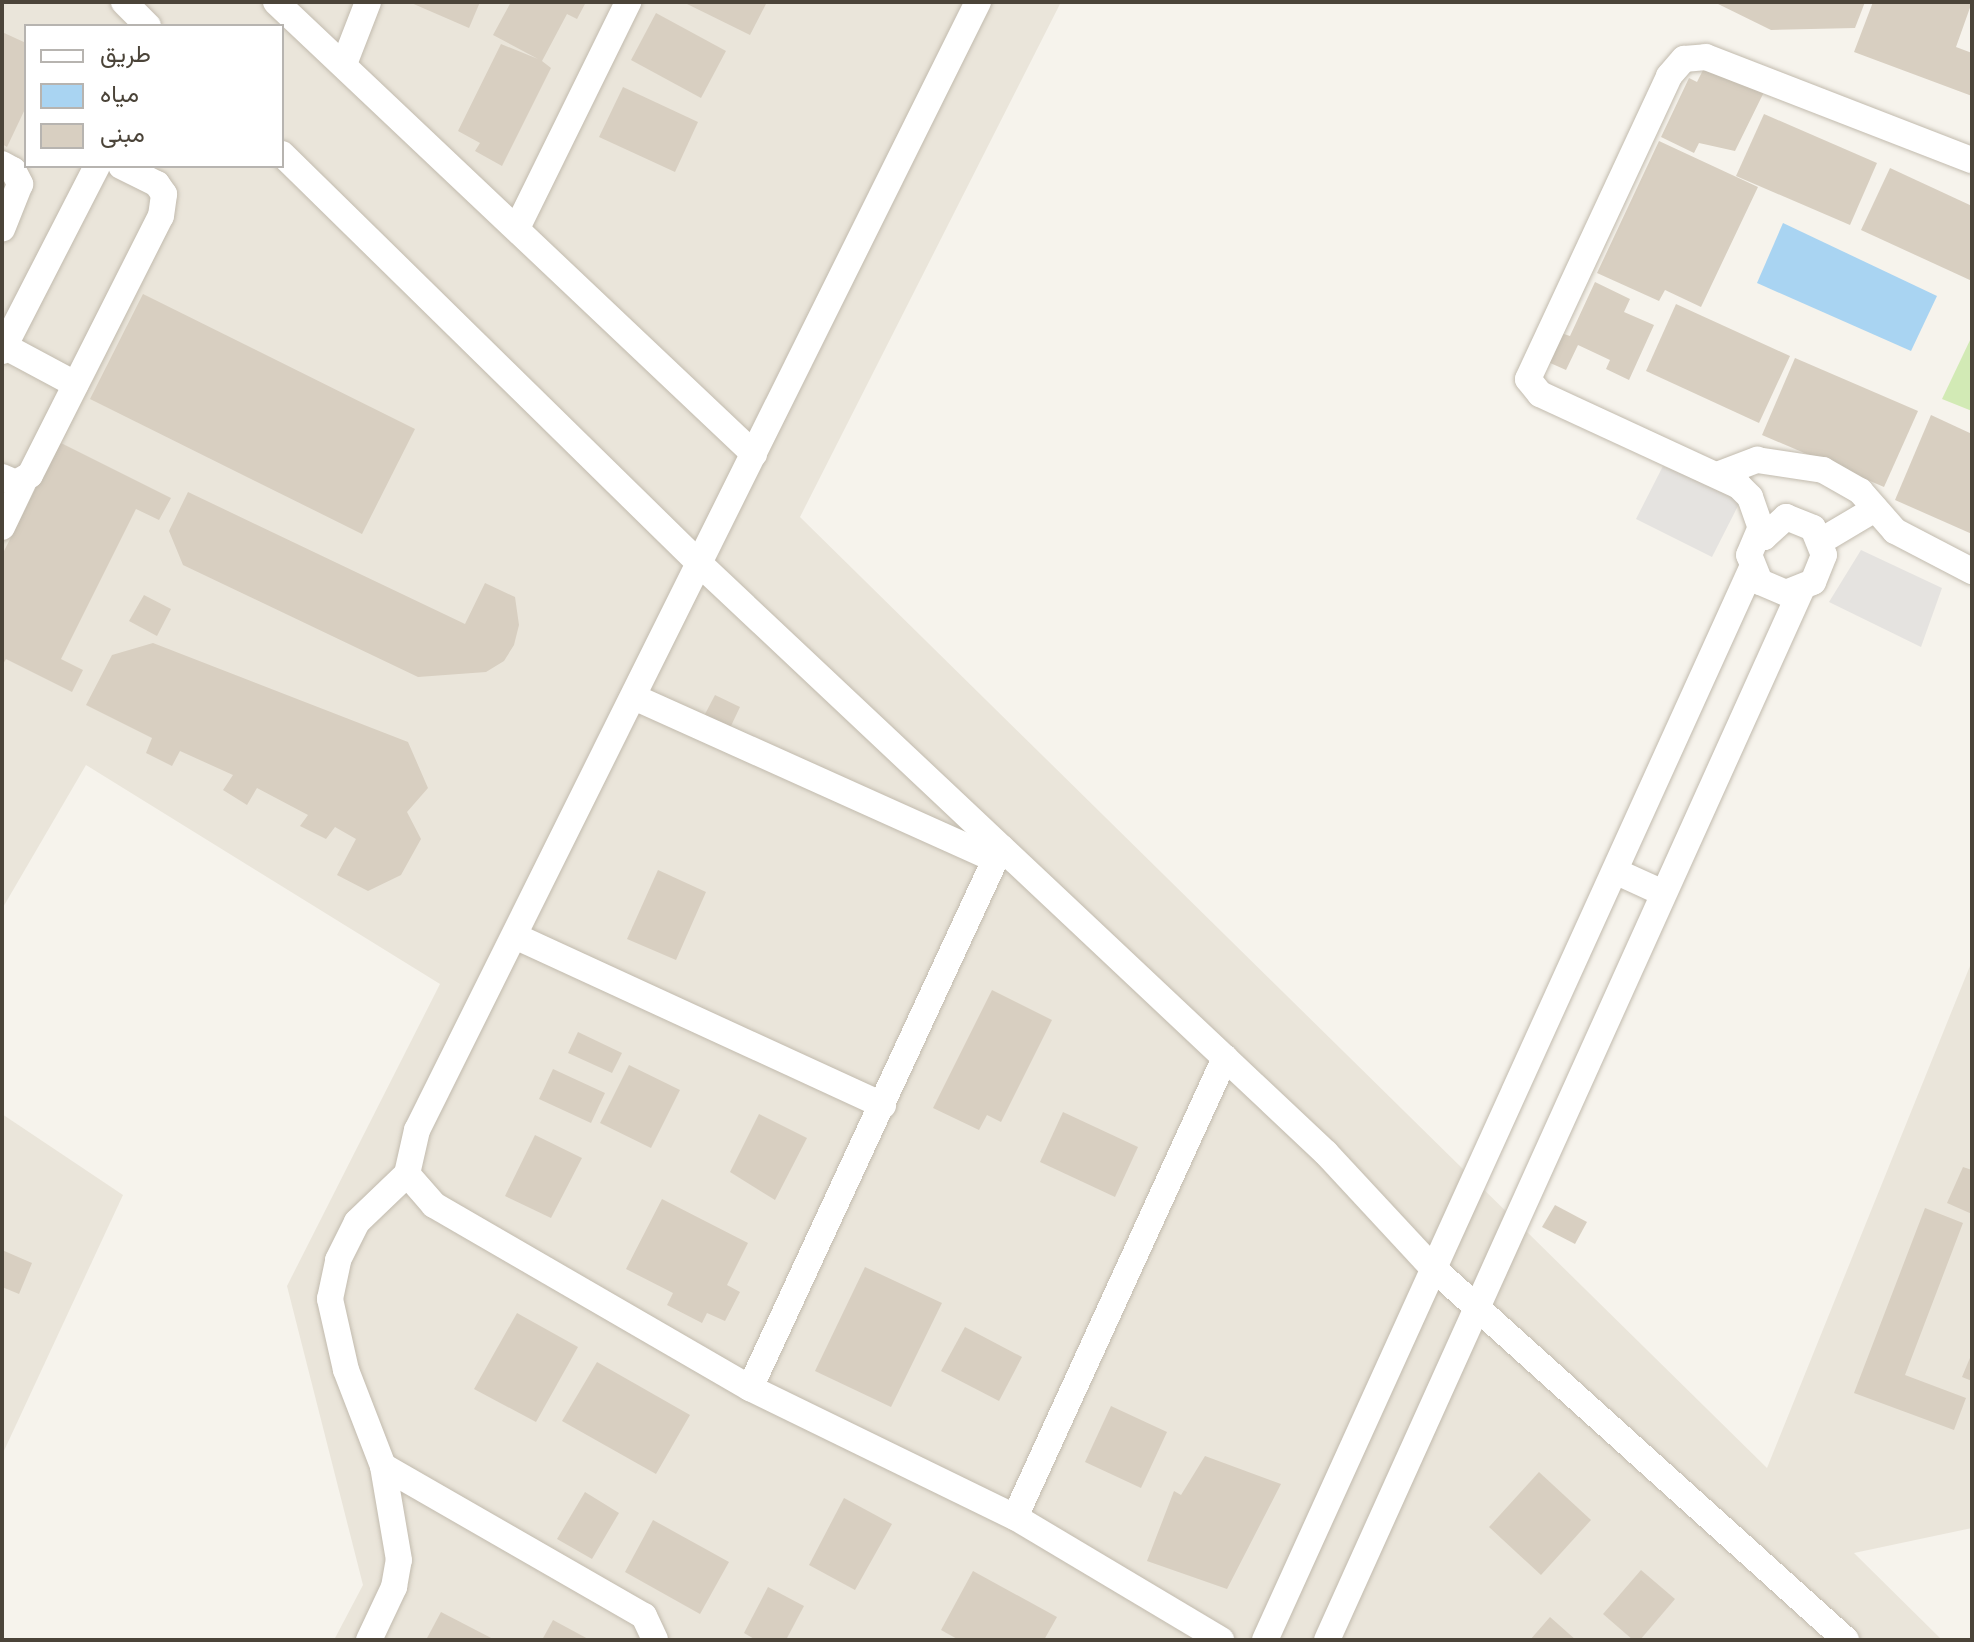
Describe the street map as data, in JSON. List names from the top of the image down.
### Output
{
  "legend": ["طريق", "مياه", "مبنى"]
}
